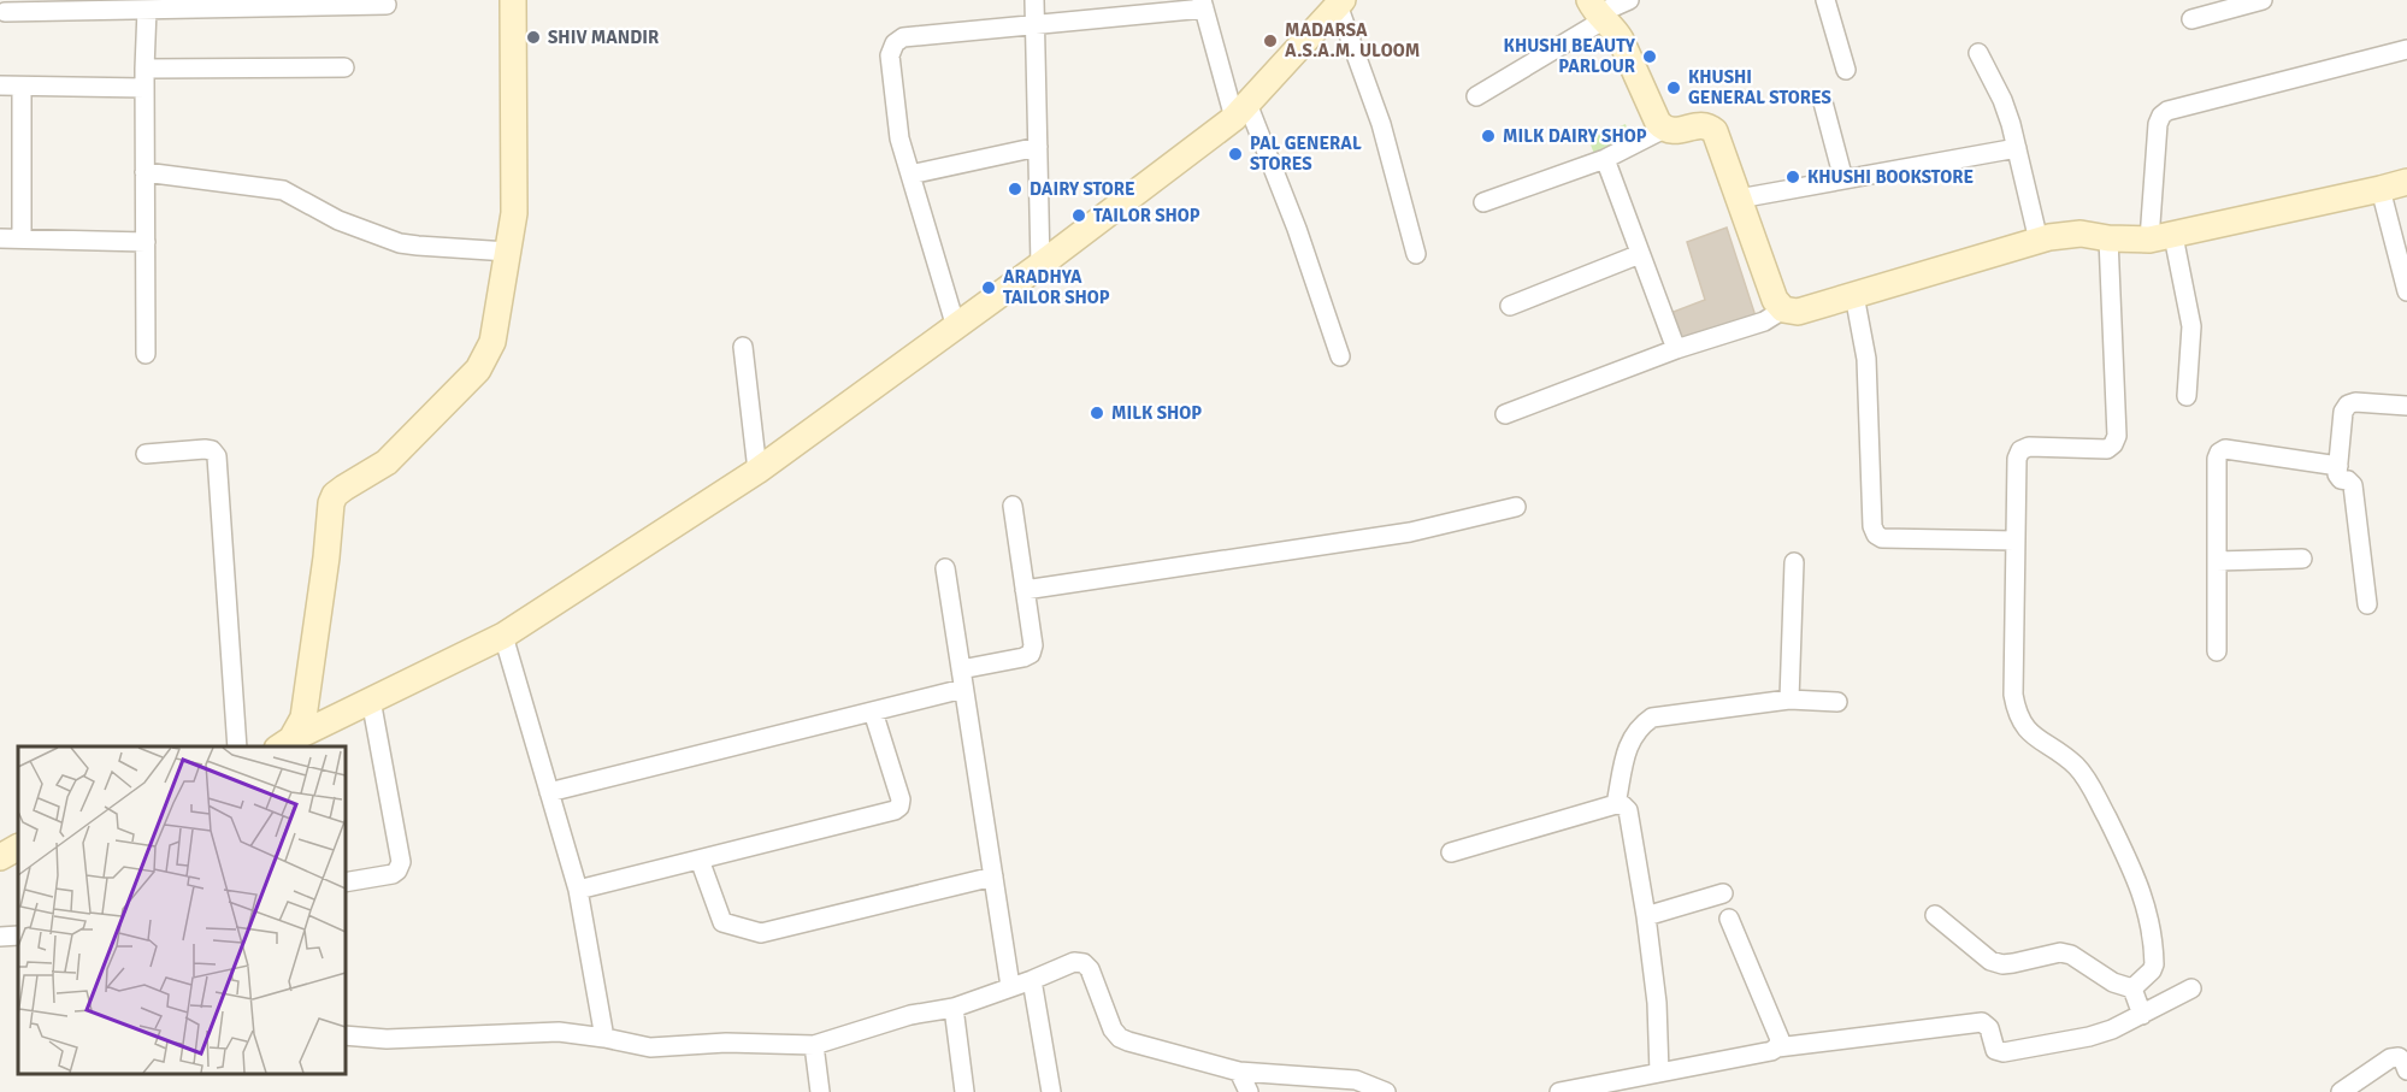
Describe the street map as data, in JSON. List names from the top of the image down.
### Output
{
  "places": [
    "SHIV MANDIR",
    "MADARSA A.S.A.M. ULOOM",
    "KHUSHI BEAUTY PARLOUR",
    "KHUSHI GENERAL STORES",
    "MILK DAIRY SHOP",
    "PAL GENERAL STORES",
    "KHUSHI BOOKSTORE",
    "DAIRY STORE",
    "TAILOR SHOP",
    "ARADHYA TAILOR SHOP",
    "MILK SHOP"
  ]
}
